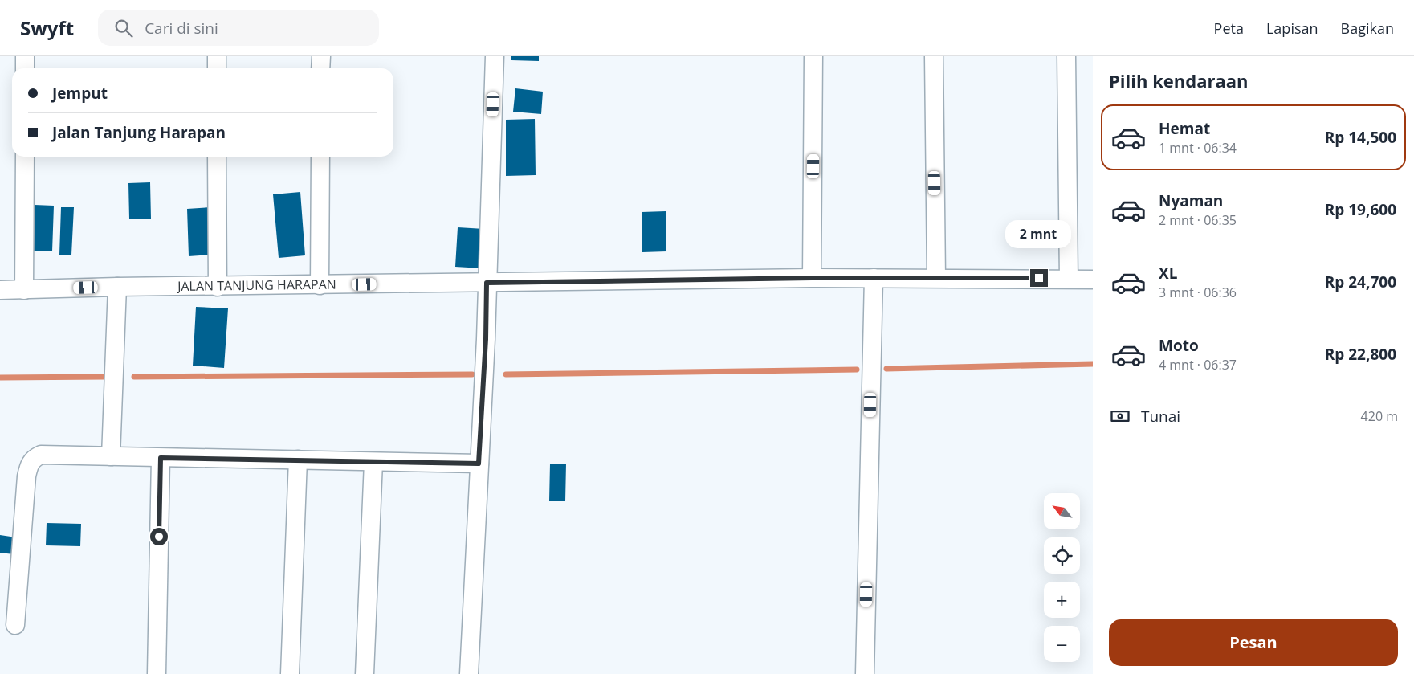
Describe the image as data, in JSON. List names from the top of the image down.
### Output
{
  "streets": {
    "street": ["JALAN TANJUNG HARAPAN"]
  },
  "north": "top left",
  "page": {
    "header": "Swyft",
    "search": "Cari di sini",
    "nav": ["Peta", "Lapisan", "Bagikan"],
    "heading": "Pilih kendaraan",
    "banner": ["Jemput", "Jalan Tanjung Harapan"],
    "list": [
      {
        "name": "Hemat",
        "note": "1 mnt · 06:34",
        "value": "Rp 14,500"
      },
      {
        "name": "Nyaman",
        "note": "2 mnt · 06:35",
        "value": "Rp 19,600"
      },
      {
        "name": "XL",
        "note": "3 mnt · 06:36",
        "value": "Rp 24,700"
      },
      {
        "name": "Moto",
        "note": "4 mnt · 06:37",
        "value": "Rp 22,800"
      }
    ],
    "bubble": "2 mnt",
    "pay": ["Tunai", "420 m"],
    "map_buttons": ["+", "−"],
    "buttons": "Pesan"
  }
}
